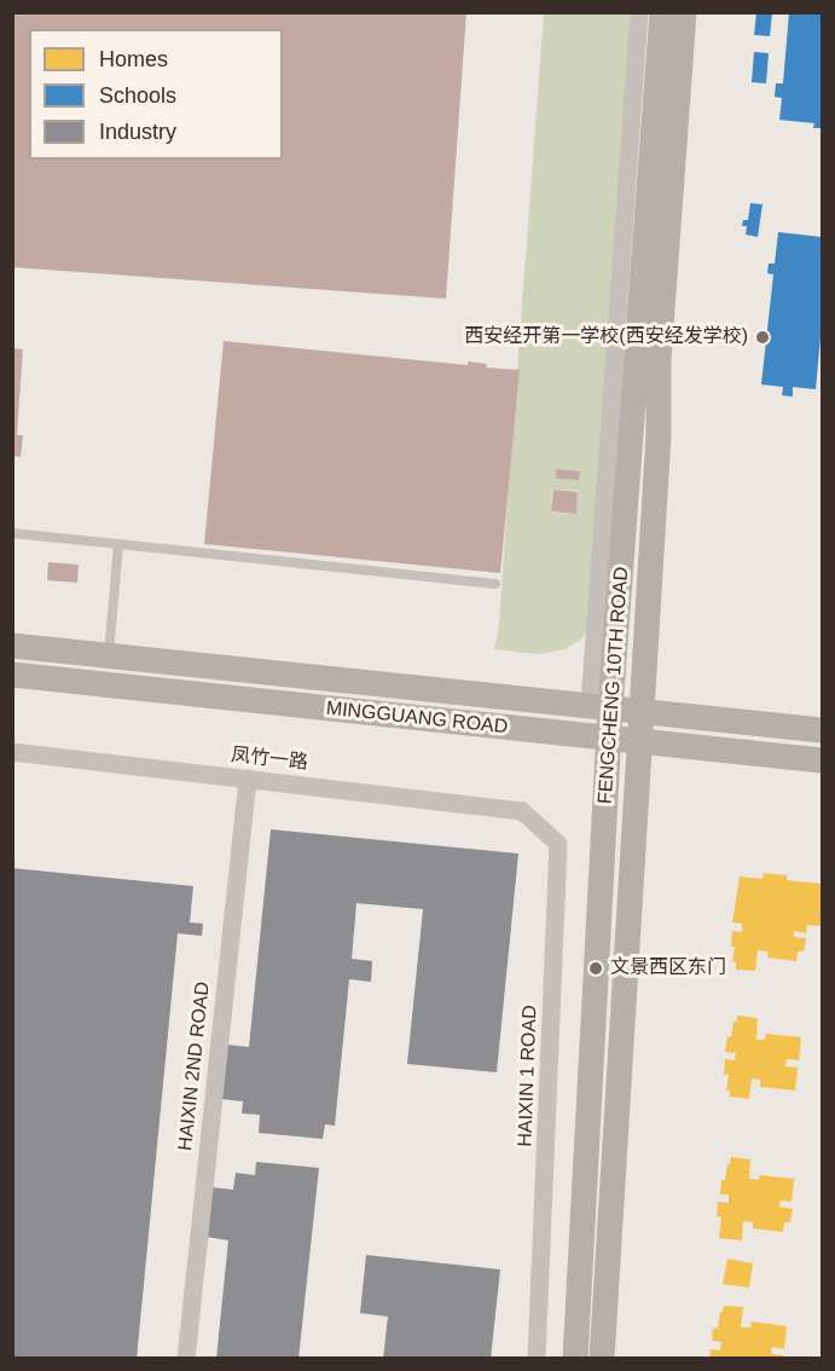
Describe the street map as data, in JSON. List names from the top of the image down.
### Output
{
  "streets": {
    "main road": ["FENGCHENG 10TH ROAD", "MINGGUANG ROAD"],
    "street": ["凤竹一路", "HAIXIN 2ND ROAD", "HAIXIN 1 ROAD"]
  },
  "crossings": [
    ["FENGCHENG 10TH ROAD", "MINGGUANG ROAD"],
    ["凤竹一路", "HAIXIN 2ND ROAD"],
    ["凤竹一路", "HAIXIN 1 ROAD"]
  ],
  "places": ["西安经开第一学校(西安经发学校)", "文景西区东门"],
  "legend": ["Homes", "Schools", "Industry"]
}
